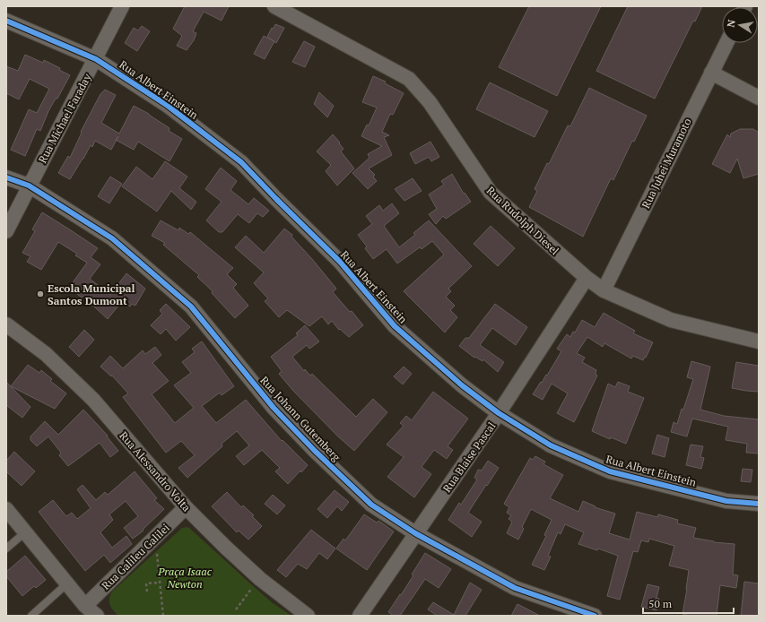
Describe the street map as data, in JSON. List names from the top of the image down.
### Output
{
  "streets": {
    "street": [
      "Rua Albert Einstein",
      "Rua Michael Faraday",
      "Rua Juhei Muramoto",
      "Rua Rudolph Diesel",
      "Rua Johann Gutemberg",
      "Rua Blaise Pascal",
      "Rua Alessandro Volta",
      "Rua Galileu Galilei"
    ]
  },
  "crossings": [
    ["Rua Albert Einstein", "Rua Michael Faraday"],
    ["Rua Albert Einstein", "Rua Blaise Pascal"],
    ["Rua Michael Faraday", "Rua Johann Gutemberg"],
    ["Rua Juhei Muramoto", "Rua Rudolph Diesel"],
    ["Rua Rudolph Diesel", "Rua Blaise Pascal"],
    ["Rua Johann Gutemberg", "Rua Blaise Pascal"],
    ["Rua Alessandro Volta", "Rua Galileu Galilei"]
  ],
  "parks": ["Praça Isaac Newton"],
  "places": ["Escola Municipal Santos Dumont"],
  "scale_bar": "50 m",
  "north": "left"
}
